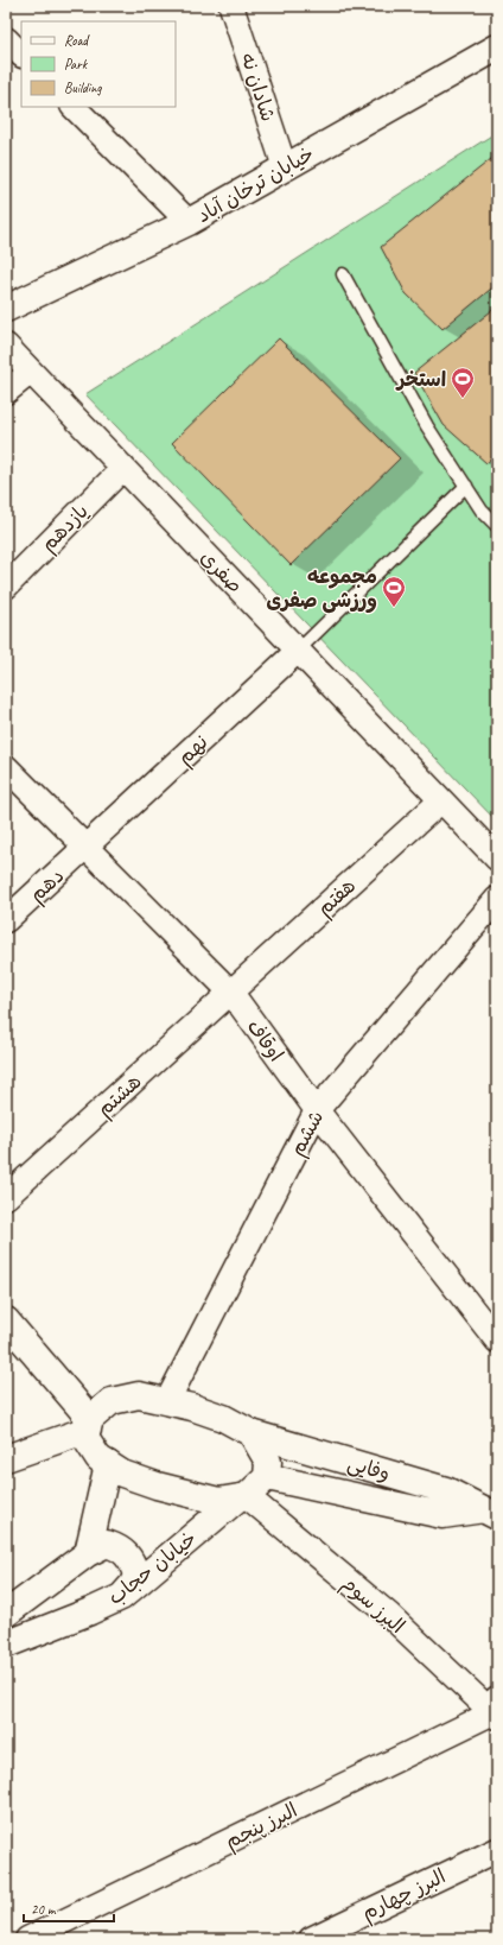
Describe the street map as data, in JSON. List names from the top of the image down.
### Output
{
  "streets": {
    "street": [
      "شادان نه",
      "خیابان ترخان آباد",
      "یازدهم",
      "صفری",
      "نهم",
      "دهم",
      "هفتم",
      "اوقاف",
      "هشتم",
      "ششم",
      "وفایی",
      "خیابان حجاب",
      "البرز سوم",
      "البرز پنجم",
      "البرز چهارم"
    ]
  },
  "crossings": [
    ["شادان نه", "خیابان ترخان آباد"],
    ["یازدهم", "صفری"],
    ["صفری", "نهم"],
    ["صفری", "هفتم"],
    ["نهم", "دهم"],
    ["نهم", "اوقاف"],
    ["دهم", "اوقاف"],
    ["هفتم", "اوقاف"],
    ["هفتم", "هشتم"],
    ["اوقاف", "هشتم"],
    ["اوقاف", "ششم"],
    ["ششم", "وفایی"],
    ["وفایی", "خیابان حجاب"],
    ["خیابان حجاب", "البرز سوم"],
    ["البرز سوم", "البرز پنجم"]
  ],
  "places": {
    "sports": ["استخر", "مجموعه ورزشی صفری"]
  },
  "legend": ["Road", "Park", "Building"],
  "scale_bar": "20 m"
}
